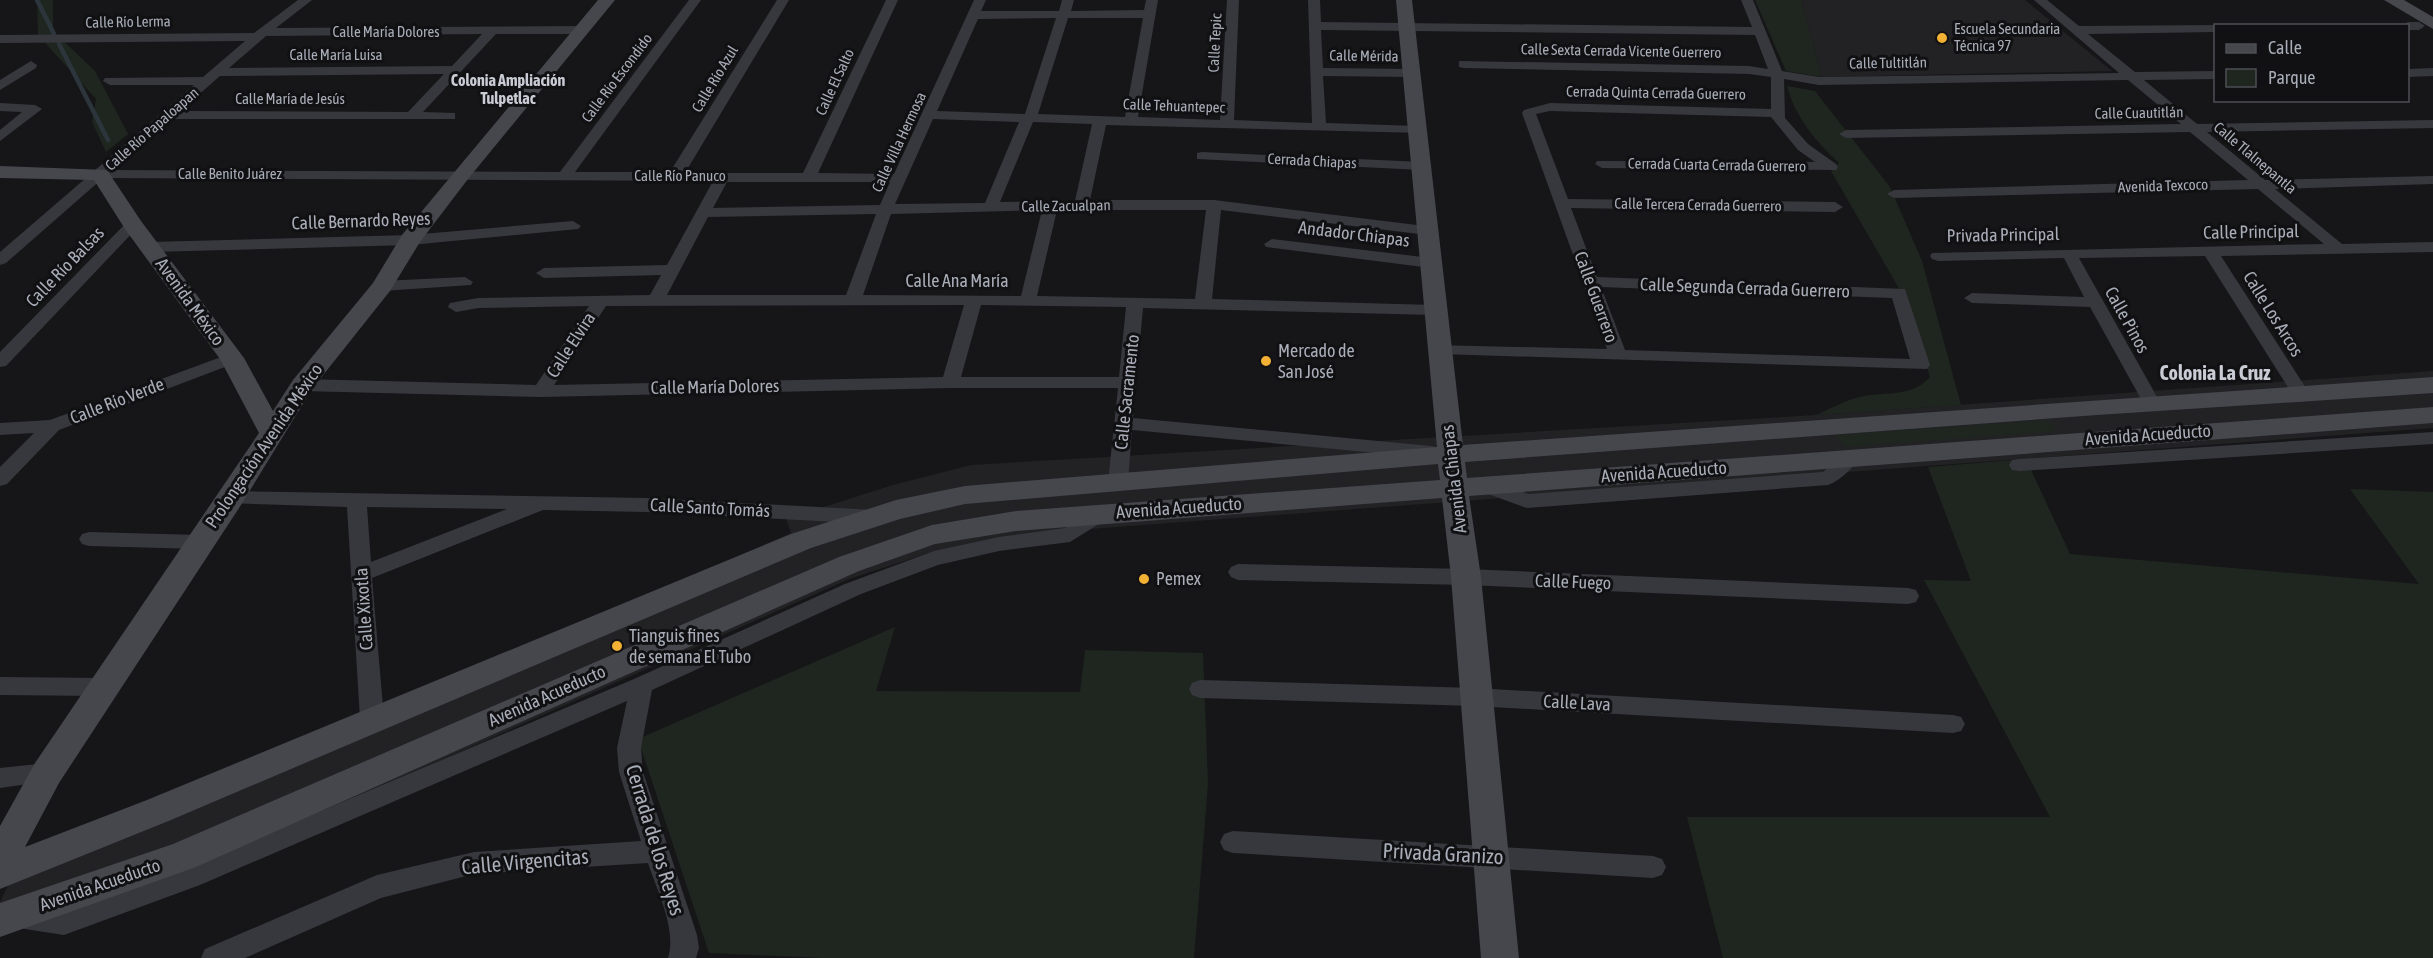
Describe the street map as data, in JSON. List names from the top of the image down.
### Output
{
  "streets": {
    "street": [
      "Calle Río Lerma",
      "Calle María Dolores",
      "Calle Tepic",
      "Calle Sexta Cerrada Vicente Guerrero",
      "Calle María Luisa",
      "Calle Mérida",
      "Calle Tultitlán",
      "Calle Río Escondido",
      "Calle Río Azul",
      "Calle El Salto",
      "Cerrada Quinta Cerrada Guerrero",
      "Calle María de Jesús",
      "Calle Tehuantepec",
      "Calle Cuautitlán",
      "Calle Río Papaloapan",
      "Calle Villa Hermosa",
      "Calle Tlalnepantla",
      "Cerrada Chiapas",
      "Cerrada Cuarta Cerrada Guerrero",
      "Calle Benito Juárez",
      "Calle Río Panuco",
      "Avenida Texcoco",
      "Calle Tercera Cerrada Guerrero",
      "Calle Zacualpan",
      "Calle Bernardo Reyes",
      "Calle Principal",
      "Andador Chiapas",
      "Privada Principal",
      "Calle Río Balsas",
      "Calle Ana María",
      "Calle Segunda Cerrada Guerrero",
      "Calle Guerrero",
      "Avenida México",
      "Calle Los Arcos",
      "Calle Pinos",
      "Calle Elvira",
      "Calle Sacramento",
      "Calle Río Verde",
      "Avenida Acueducto",
      "Prolongación Avenida México",
      "Avenida Chiapas",
      "Calle Santo Tomás",
      "Calle Fuego",
      "Calle Xixotla",
      "Calle Lava",
      "Cerrada de los Reyes",
      "Privada Granizo",
      "Calle Virgencitas"
    ]
  },
  "crossings": [
    ["Calle Río Lerma", "Calle María Dolores"],
    ["Calle Río Lerma", "Calle Río Papaloapan"],
    ["Calle María Dolores", "Calle Río Papaloapan"],
    ["Calle María Dolores", "Calle Elvira"],
    ["Calle María Dolores", "Calle Sacramento"],
    ["Calle María Dolores", "Prolongación Avenida México"],
    ["Calle Tepic", "Calle Tehuantepec"],
    ["Calle Sexta Cerrada Vicente Guerrero", "Calle Tultitlán"],
    ["Calle María Luisa", "Calle Río Papaloapan"],
    ["Calle Mérida", "Calle Tehuantepec"],
    ["Calle Mérida", "Avenida Chiapas"],
    ["Calle Tultitlán", "Calle Tlalnepantla"],
    ["Calle Río Escondido", "Calle Río Panuco"],
    ["Calle Río Azul", "Calle Río Panuco"],
    ["Calle El Salto", "Calle Río Panuco"],
    ["Cerrada Quinta Cerrada Guerrero", "Cerrada Cuarta Cerrada Guerrero"],
    ["Cerrada Quinta Cerrada Guerrero", "Calle Guerrero"],
    ["Calle María de Jesús", "Calle Río Papaloapan"],
    ["Calle Tehuantepec", "Calle Villa Hermosa"],
    ["Calle Tehuantepec", "Avenida Chiapas"],
    ["Calle Cuautitlán", "Calle Tlalnepantla"],
    ["Calle Río Papaloapan", "Calle Benito Juárez"],
    ["Calle Río Papaloapan", "Avenida México"],
    ["Calle Villa Hermosa", "Calle Río Panuco"],
    ["Calle Villa Hermosa", "Calle Zacualpan"],
    ["Calle Villa Hermosa", "Calle Ana María"],
    ["Calle Tlalnepantla", "Avenida Texcoco"],
    ["Calle Tlalnepantla", "Calle Principal"],
    ["Cerrada Chiapas", "Avenida Chiapas"],
    ["Calle Benito Juárez", "Calle Río Panuco"],
    ["Calle Benito Juárez", "Avenida México"],
    ["Calle Benito Juárez", "Prolongación Avenida México"],
    ["Calle Río Panuco", "Prolongación Avenida México"],
    ["Calle Tercera Cerrada Guerrero", "Calle Guerrero"],
    ["Calle Zacualpan", "Avenida Chiapas"],
    ["Calle Bernardo Reyes", "Avenida México"],
    ["Calle Bernardo Reyes", "Prolongación Avenida México"],
    ["Calle Principal", "Privada Principal"],
    ["Calle Principal", "Calle Los Arcos"],
    ["Calle Principal", "Calle Pinos"],
    ["Andador Chiapas", "Avenida Chiapas"],
    ["Privada Principal", "Calle Pinos"],
    ["Calle Río Balsas", "Avenida México"],
    ["Calle Ana María", "Calle Elvira"],
    ["Calle Ana María", "Calle Sacramento"],
    ["Calle Ana María", "Avenida Chiapas"],
    ["Calle Segunda Cerrada Guerrero", "Calle Guerrero"],
    ["Calle Guerrero", "Avenida Chiapas"],
    ["Avenida México", "Calle Río Verde"],
    ["Avenida México", "Prolongación Avenida México"],
    ["Calle Los Arcos", "Avenida Acueducto"],
    ["Calle Pinos", "Avenida Acueducto"],
    ["Calle Sacramento", "Avenida Acueducto"],
    ["Avenida Acueducto", "Avenida Chiapas"],
    ["Avenida Acueducto", "Calle Santo Tomás"],
    ["Avenida Acueducto", "Calle Xixotla"],
    ["Prolongación Avenida México", "Calle Santo Tomás"],
    ["Avenida Chiapas", "Calle Fuego"],
    ["Avenida Chiapas", "Calle Lava"],
    ["Avenida Chiapas", "Privada Granizo"],
    ["Calle Santo Tomás", "Calle Xixotla"],
    ["Cerrada de los Reyes", "Calle Virgencitas"]
  ],
  "districts": ["Colonia Ampliación Tulpetlac", "Colonia La Cruz"],
  "places": [
    "Escuela Secundaria Técnica 97",
    "Mercado de San José",
    "Pemex",
    "Tianguis fines de semana El Tubo"
  ],
  "legend": ["Calle", "Parque"]
}
